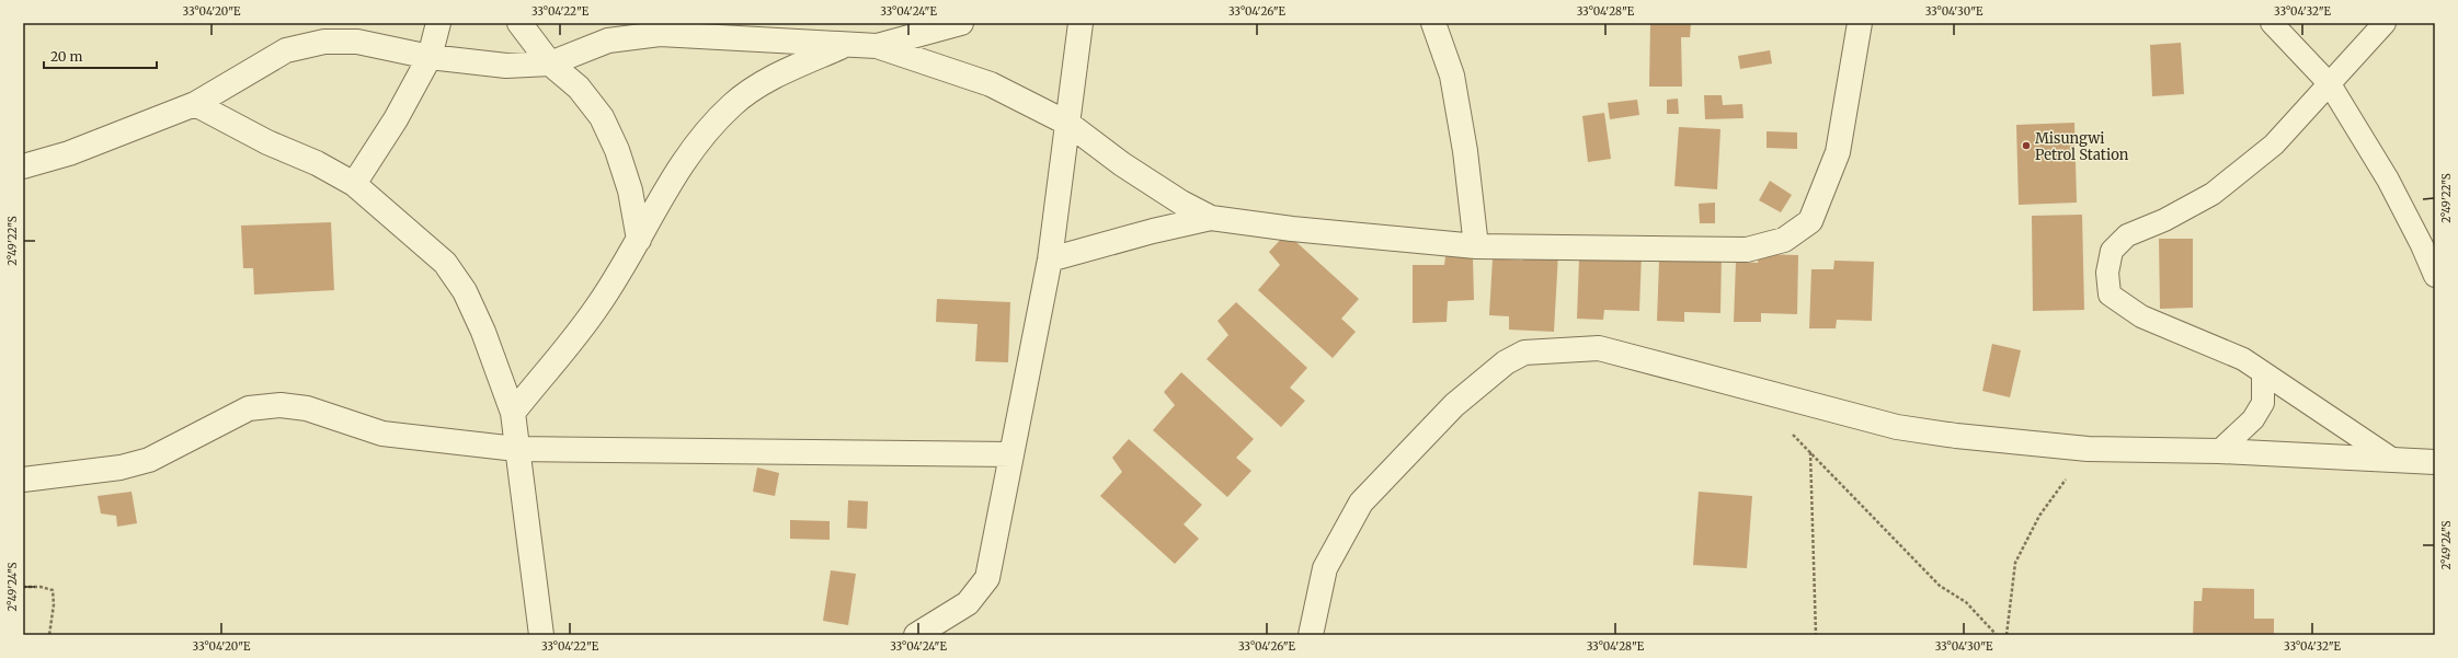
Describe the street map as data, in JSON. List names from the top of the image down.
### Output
{
  "places": ["Misungwi Petrol Station"],
  "scale_bar": "20 m",
  "coordinates": [
    "33°04'20\"E",
    "33°04'22\"E",
    "33°04'24\"E",
    "33°04'26\"E",
    "33°04'28\"E",
    "33°04'30\"E",
    "33°04'32\"E",
    "2°49'22\"S",
    "2°49'24\"S"
  ]
}
